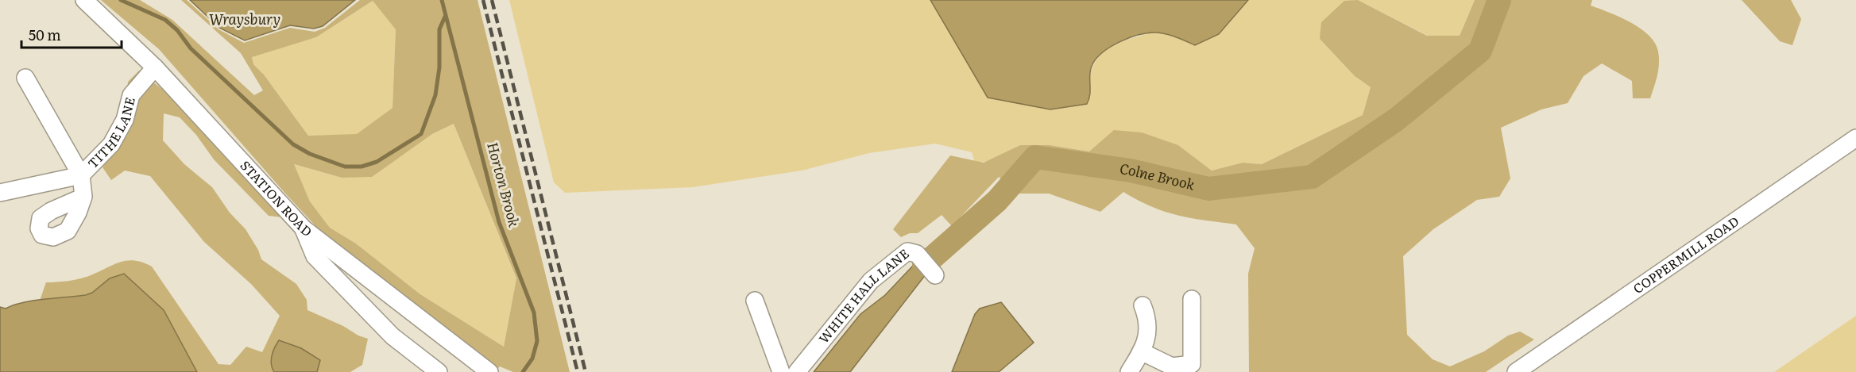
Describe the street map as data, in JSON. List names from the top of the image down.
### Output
{
  "streets": {
    "street": [
      "TITHE LANE",
      "STATION ROAD",
      "COPPERMILL ROAD",
      "WHITE HALL LANE"
    ]
  },
  "crossings": [
    ["TITHE LANE", "STATION ROAD"]
  ],
  "water": ["Wraysbury", "Colne Brook", "Horton Brook"],
  "scale_bar": "50 m"
}
